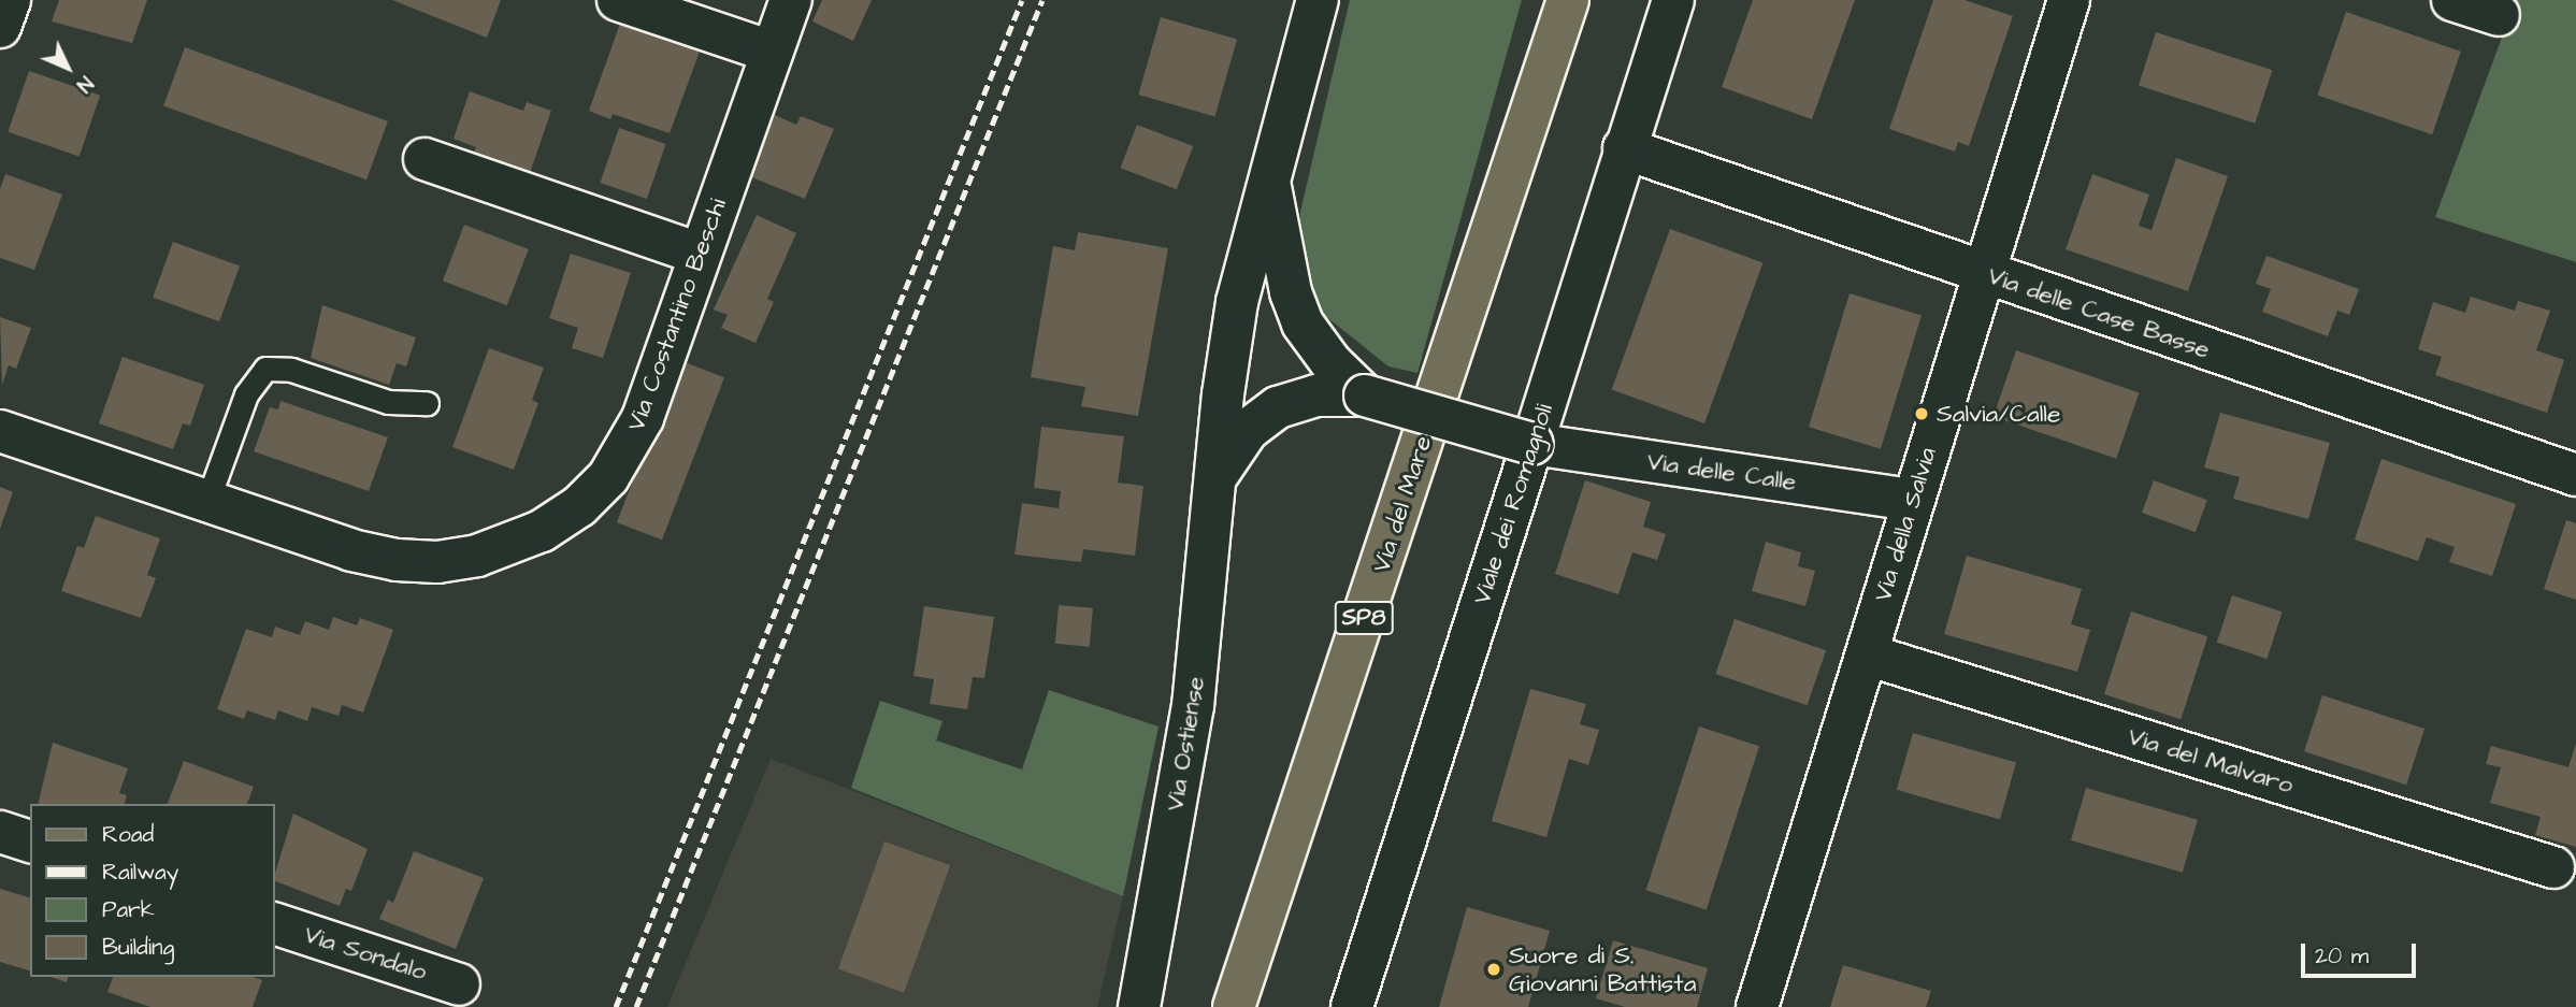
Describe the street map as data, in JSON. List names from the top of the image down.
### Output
{
  "streets": {
    "main road": ["Via del Mare", "SP8"],
    "street": [
      "Via delle Case Basse",
      "Via Costantino Beschi",
      "Via delle Calle",
      "Viale dei Romagnoli",
      "Via della Salvia",
      "Via Ostiense",
      "Via del Malvaro",
      "Via Sondalo"
    ]
  },
  "crossings": [
    ["Via delle Case Basse", "Viale dei Romagnoli"],
    ["Via delle Case Basse", "Via della Salvia"],
    ["Via delle Calle", "Viale dei Romagnoli"],
    ["Via delle Calle", "Via della Salvia"],
    ["Via delle Calle", "Via Ostiense"],
    ["Viale dei Romagnoli", "Via Ostiense"],
    ["Via della Salvia", "Via del Malvaro"]
  ],
  "places": ["Salvia/Calle", "Suore di S. Giovanni Battista"],
  "legend": [
    "Road",
    "Railway",
    "Park",
    "Building"
  ],
  "scale_bar": "20 m",
  "north": "bottom right"
}
